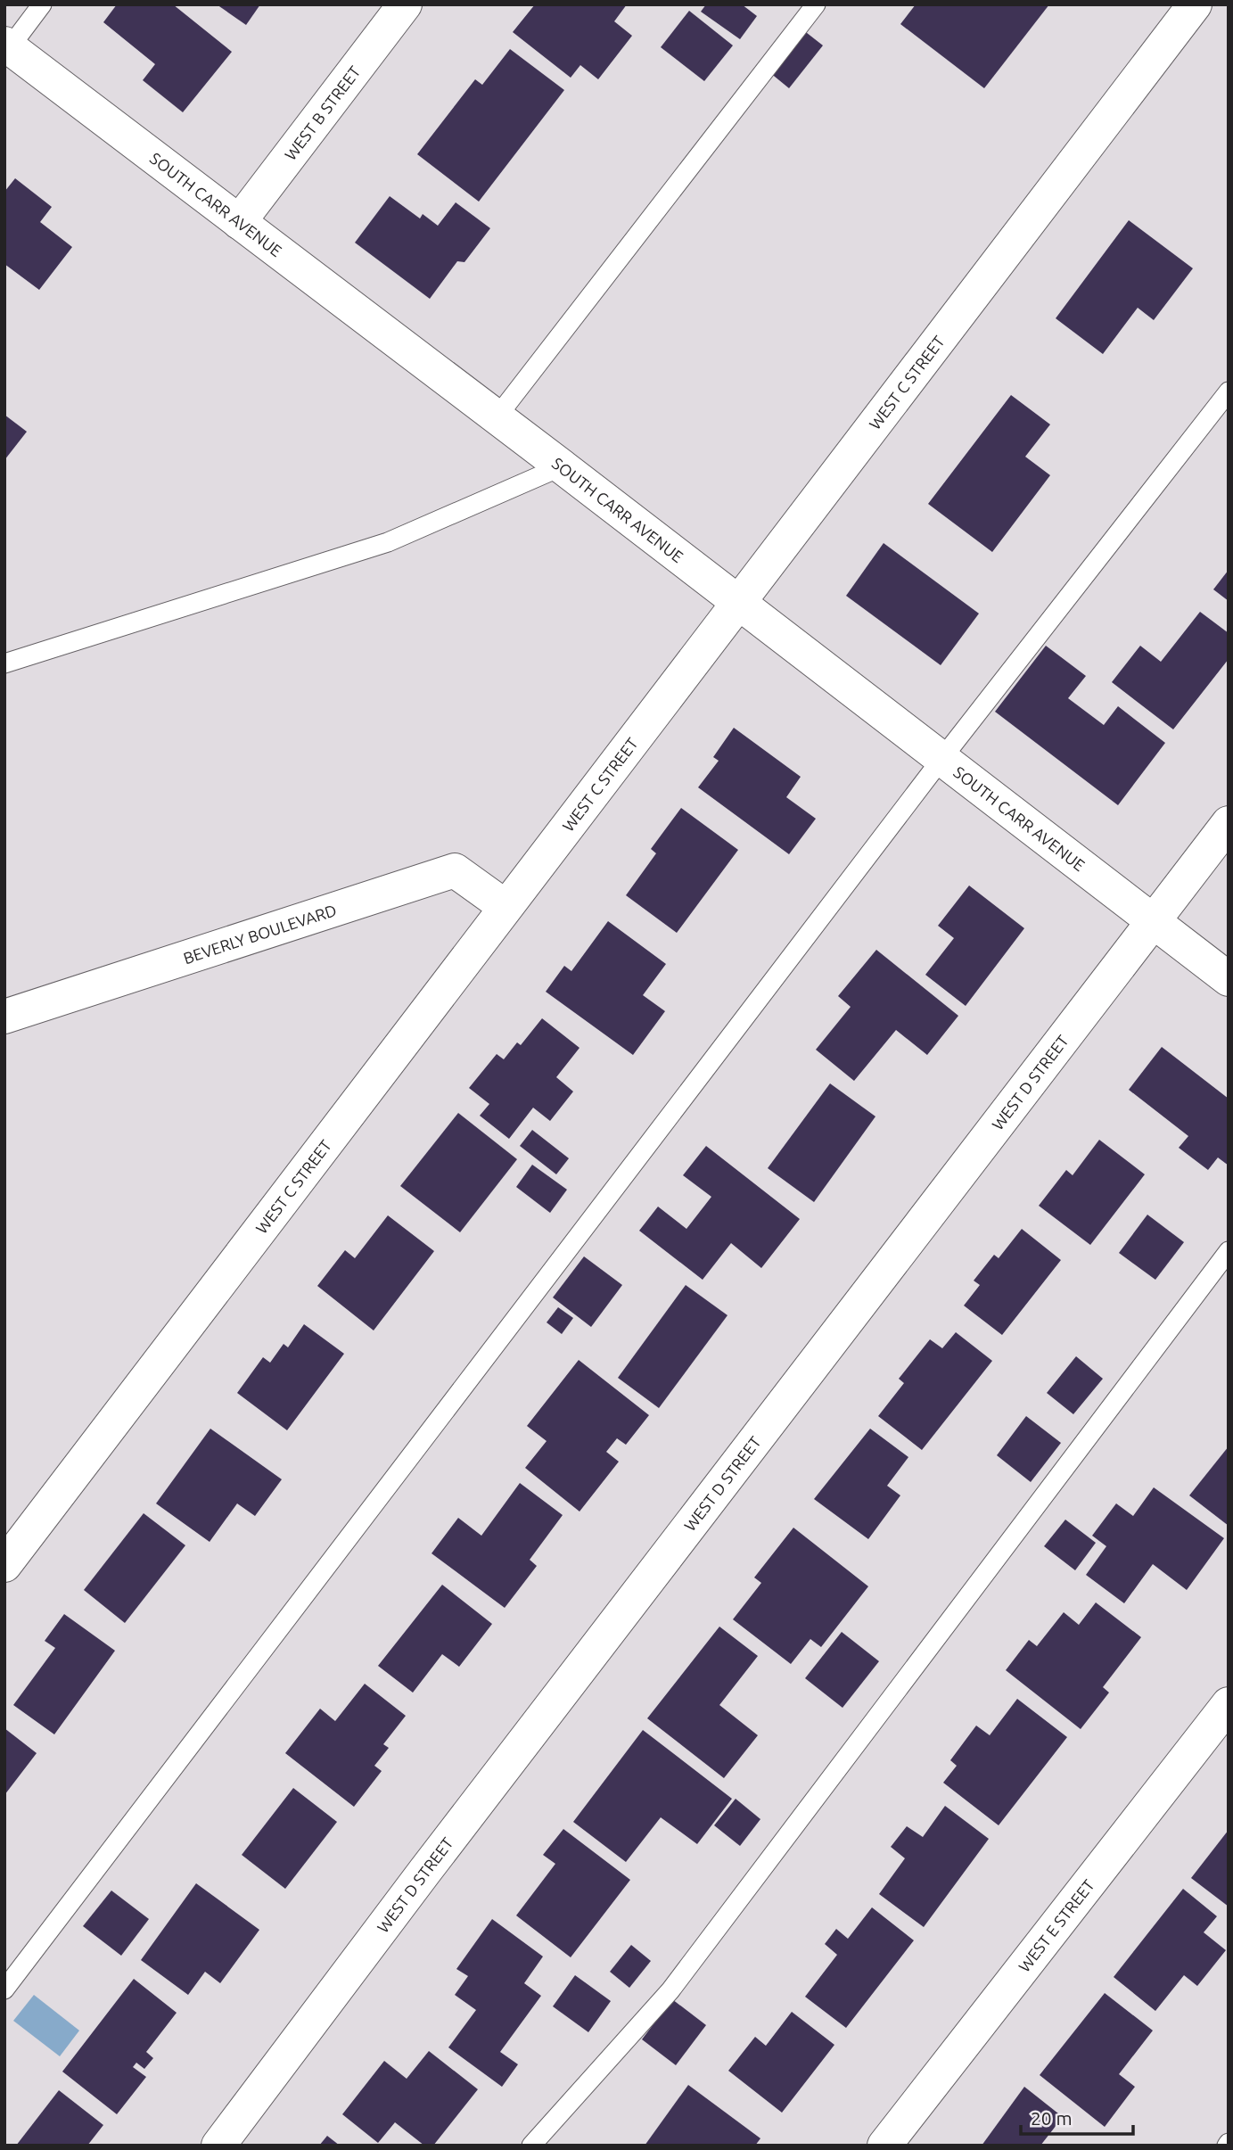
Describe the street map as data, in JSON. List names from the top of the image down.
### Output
{
  "streets": {
    "street": [
      "WEST B STREET",
      "SOUTH CARR AVENUE",
      "WEST C STREET",
      "BEVERLY BOULEVARD",
      "WEST D STREET",
      "WEST E STREET"
    ]
  },
  "crossings": [
    ["WEST B STREET", "SOUTH CARR AVENUE"],
    ["SOUTH CARR AVENUE", "WEST C STREET"],
    ["SOUTH CARR AVENUE", "WEST D STREET"],
    ["WEST C STREET", "BEVERLY BOULEVARD"]
  ],
  "scale_bar": "20 m"
}
